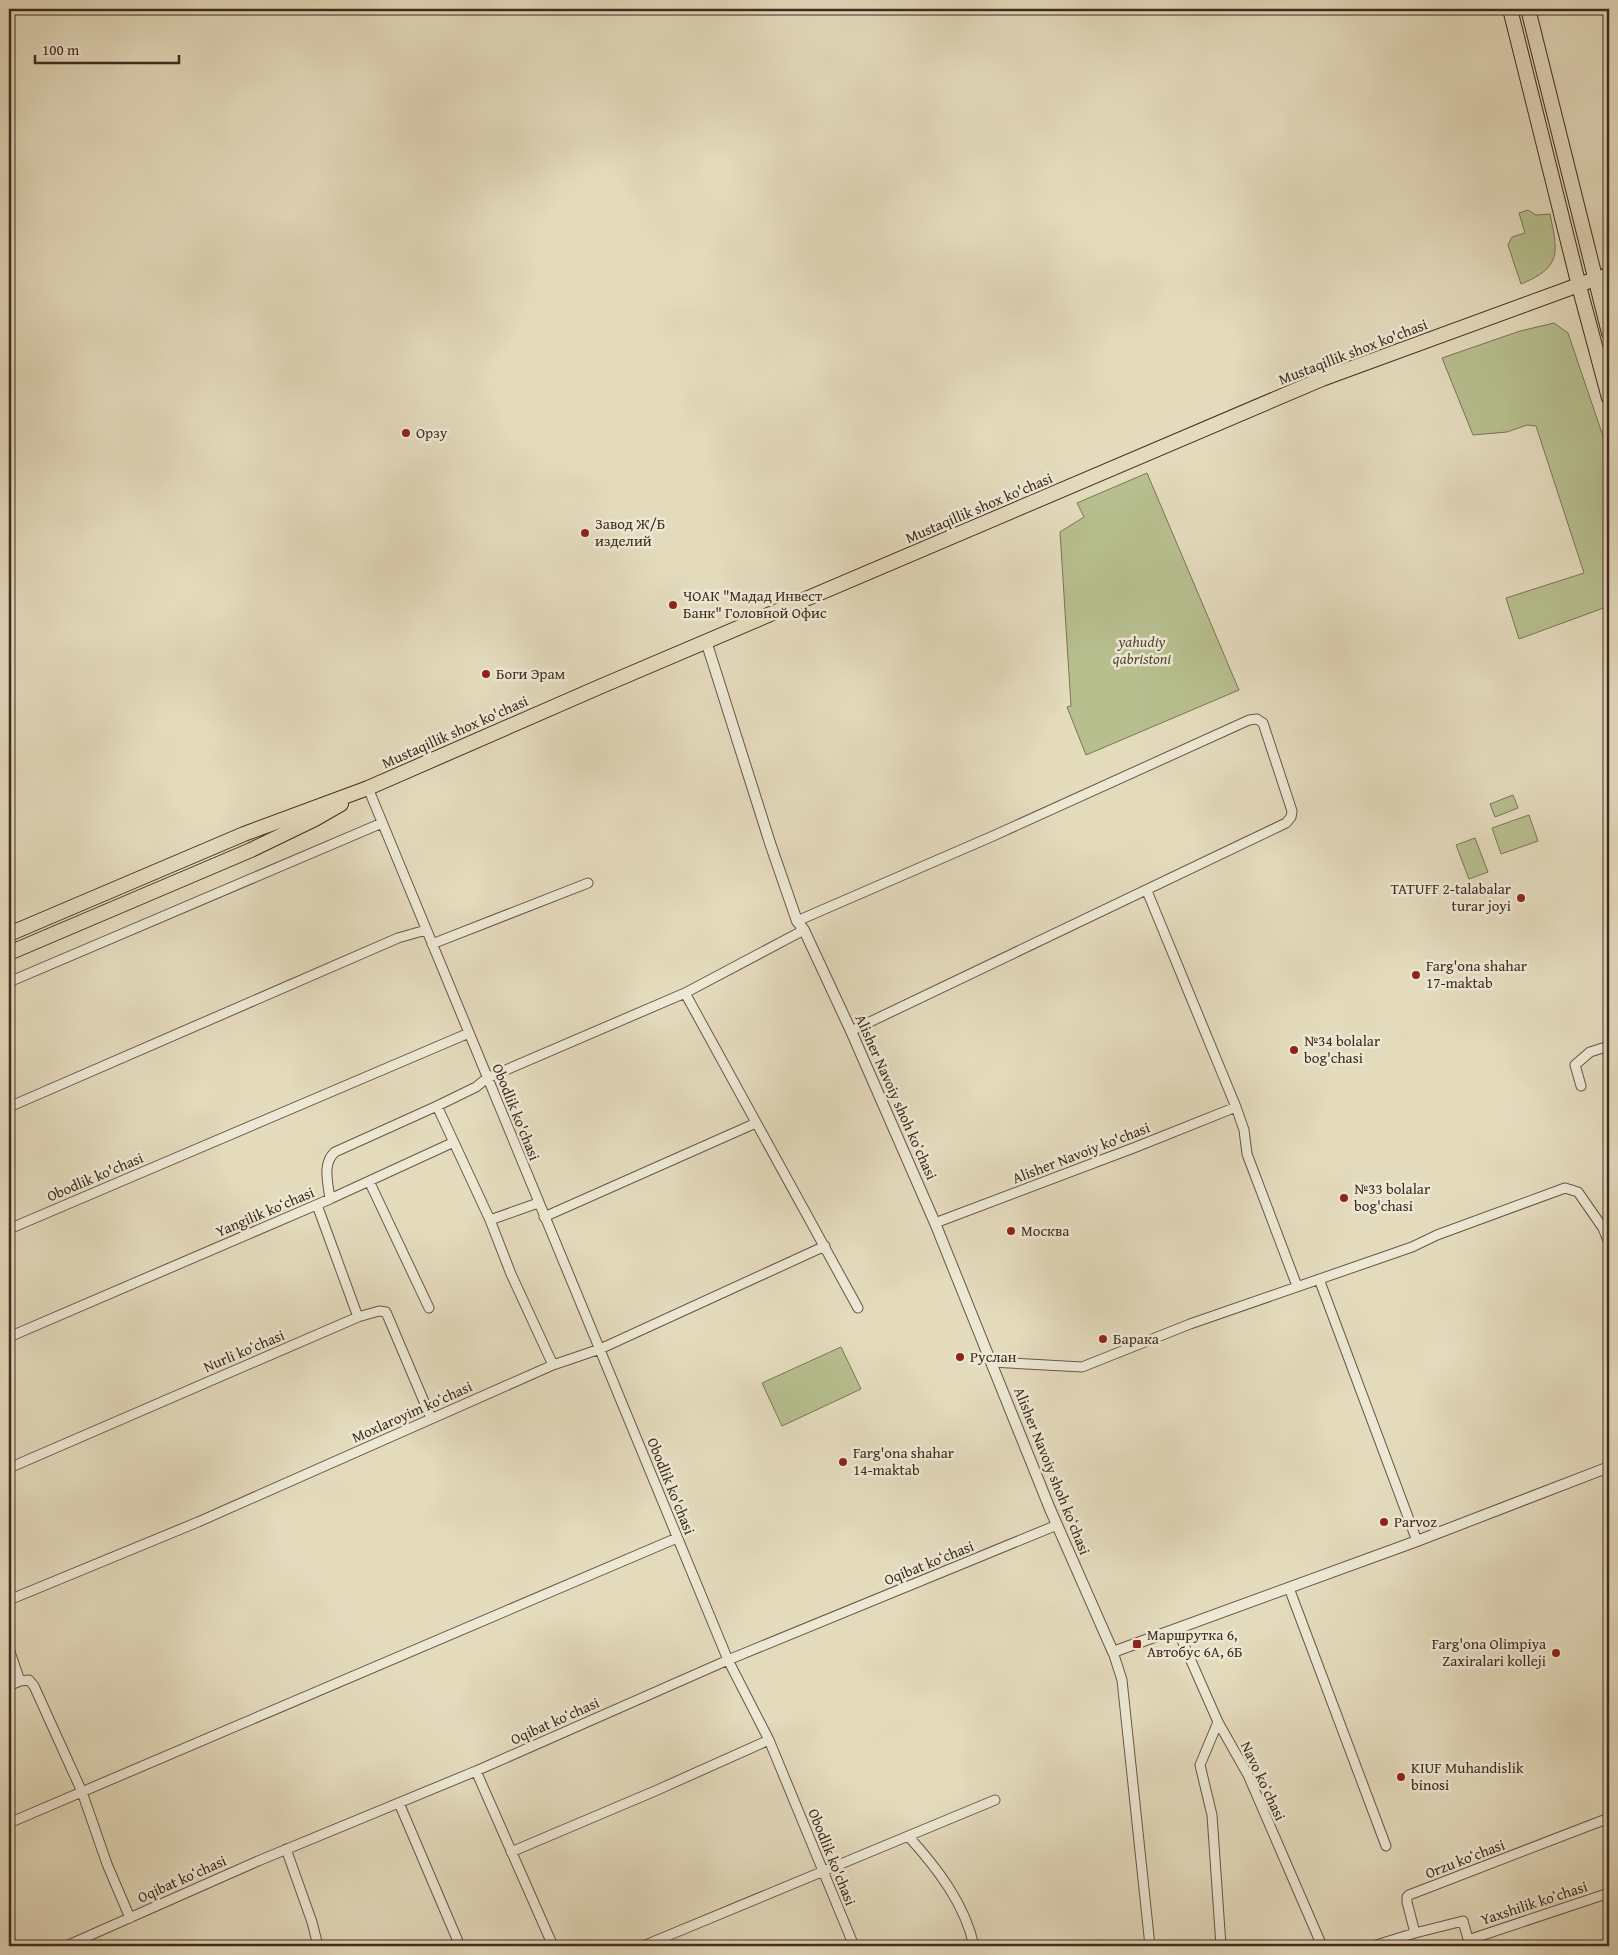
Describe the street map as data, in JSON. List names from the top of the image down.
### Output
{
  "streets": {
    "main road": ["Mustaqillik shox ko'chasi"],
    "street": [
      "Alisher Navoiy shoh koʻchasi",
      "Obodlik ko'chasi",
      "Alisher Navoiy ko'chasi",
      "Yangilik koʻchasi",
      "Nurli koʻchasi",
      "Moxlaroyim koʻchasi",
      "Oqibat koʻchasi",
      "Navo koʻchasi",
      "Orzu koʻchasi",
      "Yaxshilik koʻchasi"
    ]
  },
  "crossings": [
    ["Mustaqillik shox ko'chasi", "Alisher Navoiy shoh koʻchasi"],
    ["Mustaqillik shox ko'chasi", "Obodlik ko'chasi"],
    ["Alisher Navoiy shoh koʻchasi", "Alisher Navoiy ko'chasi"],
    ["Alisher Navoiy shoh koʻchasi", "Yangilik koʻchasi"],
    ["Alisher Navoiy shoh koʻchasi", "Oqibat koʻchasi"],
    ["Obodlik ko'chasi", "Yangilik koʻchasi"],
    ["Obodlik ko'chasi", "Moxlaroyim koʻchasi"],
    ["Obodlik ko'chasi", "Oqibat koʻchasi"],
    ["Nurli koʻchasi", "Moxlaroyim koʻchasi"]
  ],
  "parks": ["yahudiy qabristoni"],
  "places": {
    "other": [
      "Орзу",
      "Завод Ж/Б изделий",
      "ЧОАК \"Мадад Инвест Банк\" Головной Офис",
      "Боги Эрам",
      "TATUFF 2-talabalar turar joyi",
      "Farg'ona shahar 17-maktab",
      "№34 bolalar bog'chasi",
      "№33 bolalar bog'chasi",
      "Москва",
      "Барака",
      "Руслан",
      "Farg'ona shahar 14-maktab",
      "Parvoz",
      "Farg'ona Olimpiya Zaxiralari kolleji",
      "KIUF Muhandislik binosi"
    ],
    "transit": ["Маршрутка 6, Автобус 6А, 6Б"]
  },
  "scale_bar": "100 m"
}
